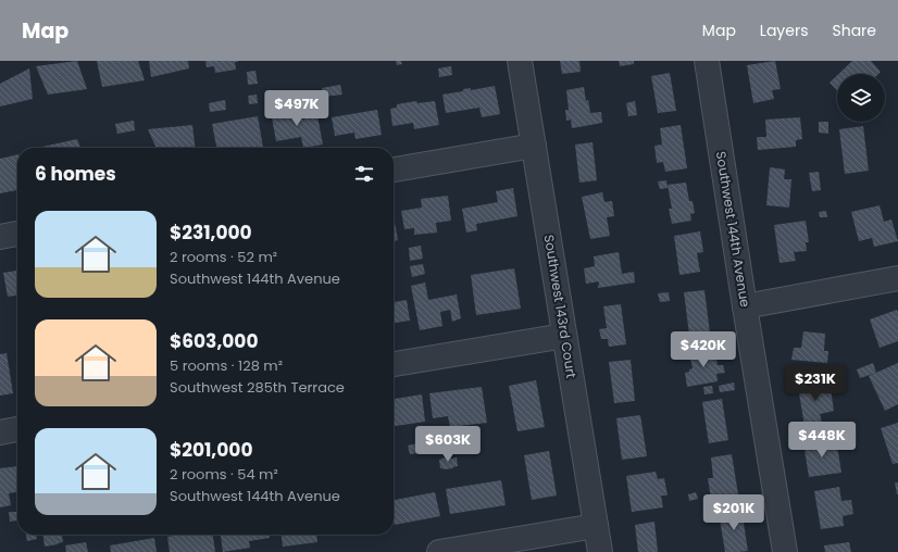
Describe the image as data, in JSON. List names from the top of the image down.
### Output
{
  "streets": {
    "street": ["Southwest 144th Avenue", "Southwest 143rd Court"]
  },
  "page": {
    "header": "Map",
    "nav": ["Map", "Layers", "Share"],
    "price": [
      "$497K",
      "$420K",
      "$231K",
      "$448K",
      "$603K",
      "$201K"
    ],
    "heading": "6 homes",
    "list": [
      {
        "name": "$231,000",
        "note": "2 rooms · 52 m² · Southwest 144th Avenue"
      },
      {
        "name": "$603,000",
        "note": "5 rooms · 128 m² · Southwest 285th Terrace"
      },
      {
        "name": "$201,000",
        "note": "2 rooms · 54 m² · Southwest 144th Avenue"
      }
    ]
  }
}
